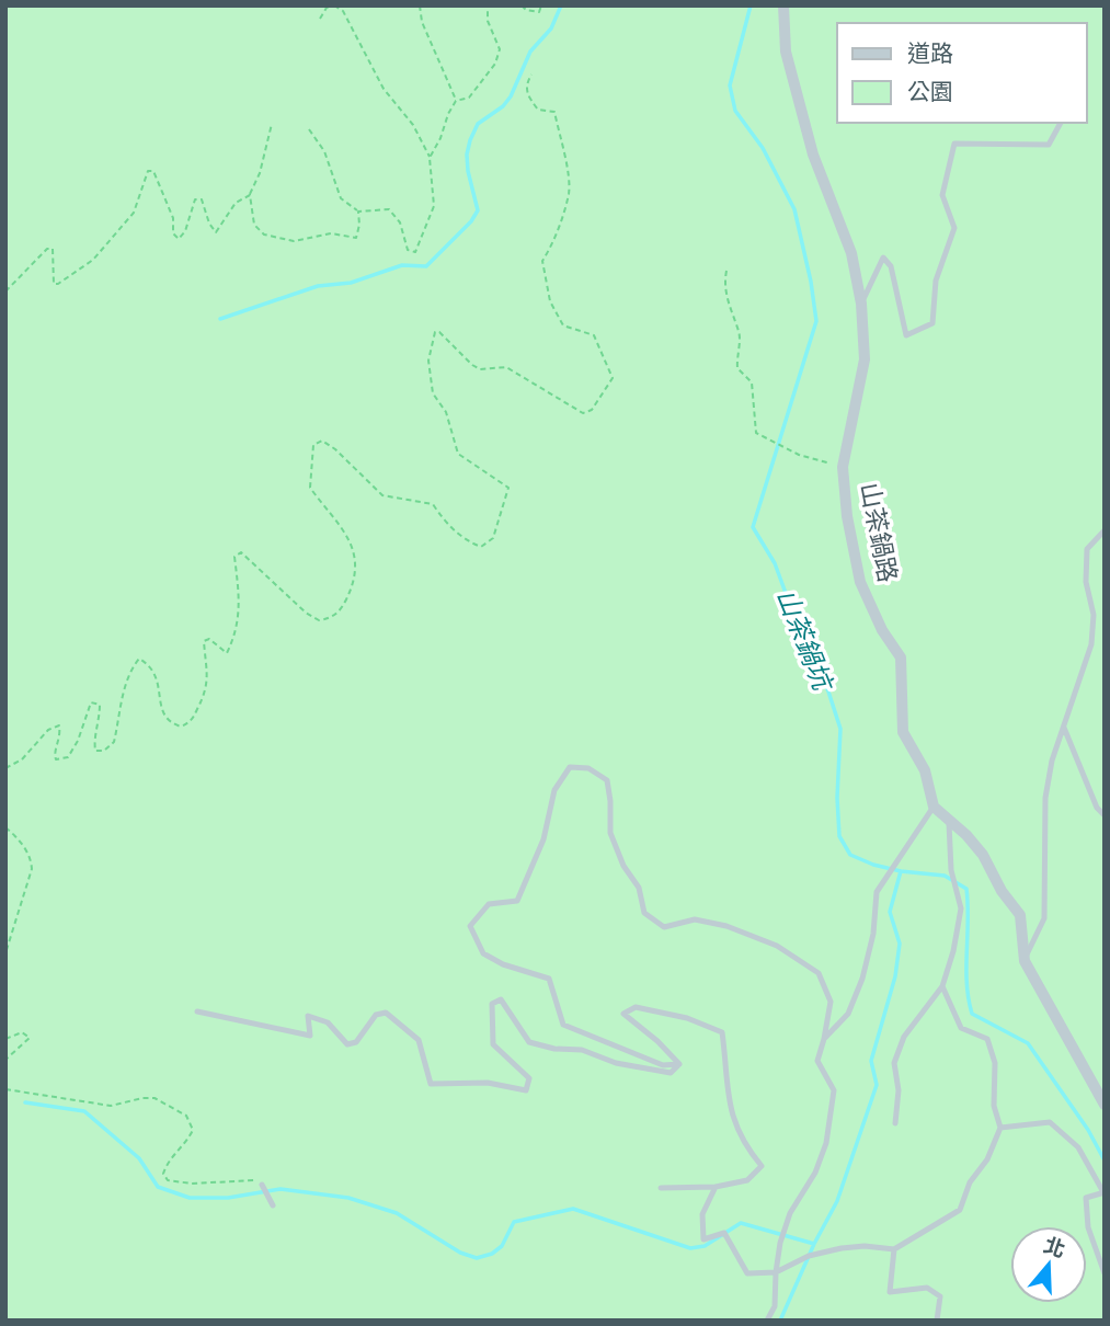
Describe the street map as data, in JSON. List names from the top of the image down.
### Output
{
  "streets": {
    "street": ["山茶鍋路"]
  },
  "water": ["山茶鍋坑"],
  "legend": ["道路", "公園"],
  "north": "top"
}
